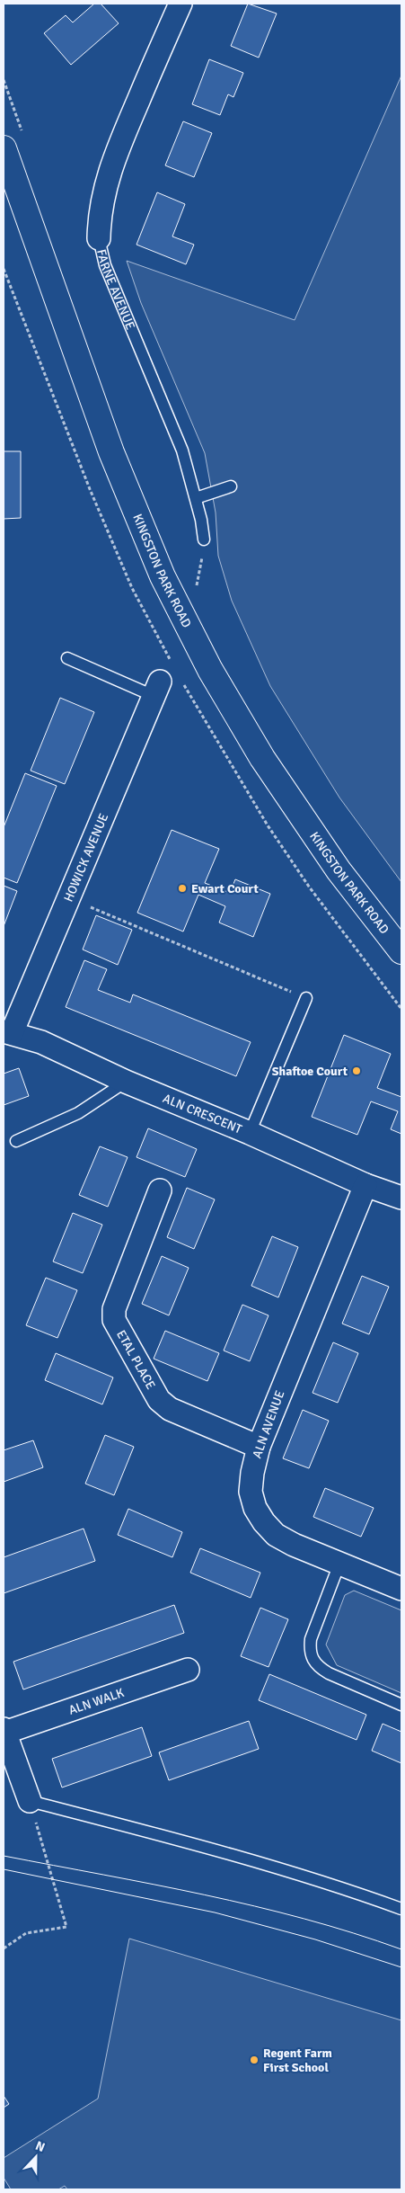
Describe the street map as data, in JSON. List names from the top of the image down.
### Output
{
  "streets": {
    "street": [
      "FARNE AVENUE",
      "KINGSTON PARK ROAD",
      "HOWICK AVENUE",
      "ALN CRESCENT",
      "ETAL PLACE",
      "ALN AVENUE",
      "ALN WALK"
    ]
  },
  "crossings": [
    ["HOWICK AVENUE", "ALN CRESCENT"],
    ["ALN CRESCENT", "ALN AVENUE"],
    ["ETAL PLACE", "ALN AVENUE"]
  ],
  "places": ["Ewart Court", "Shaftoe Court", "Regent Farm First School"],
  "north": "top"
}
